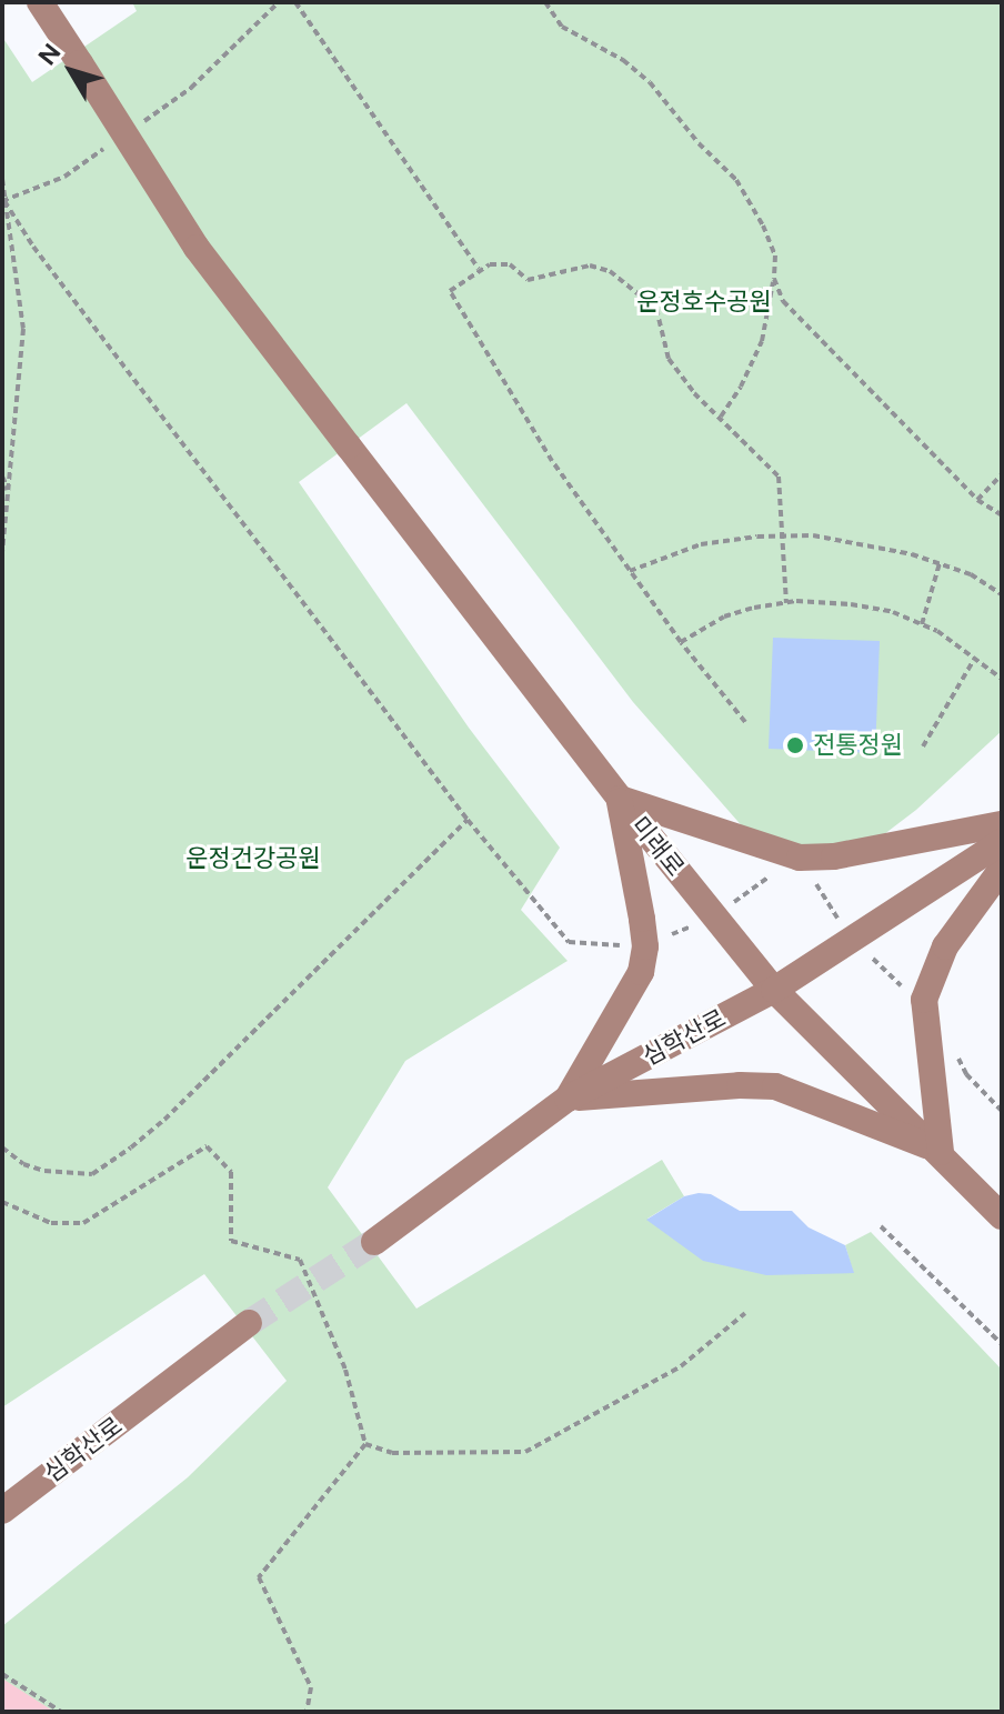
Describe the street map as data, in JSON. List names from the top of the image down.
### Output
{
  "streets": {
    "street": ["미래로", "심학산로"]
  },
  "crossings": [
    ["미래로", "심학산로"]
  ],
  "parks": ["운정호수공원", "운정건강공원"],
  "places": ["전통정원"],
  "north": "top left"
}
